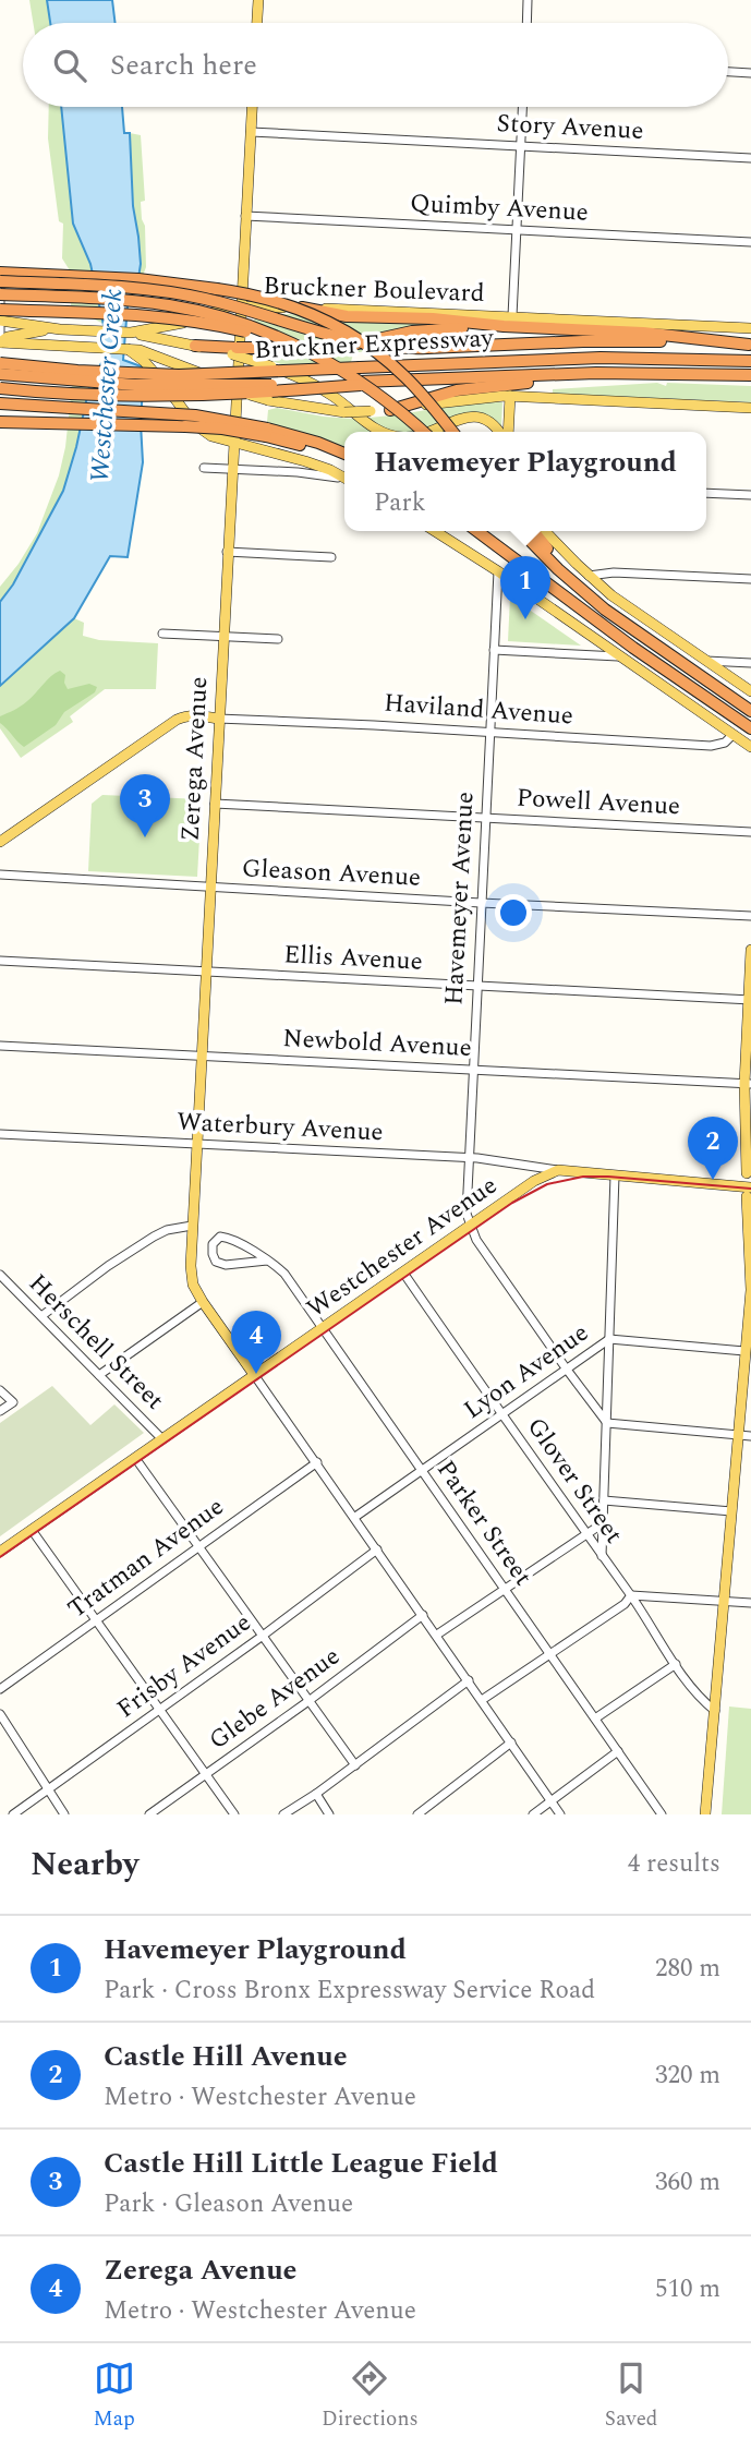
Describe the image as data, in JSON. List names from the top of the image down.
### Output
{
  "streets": {
    "highway": ["Bruckner Expressway"],
    "main road": ["Bruckner Boulevard", "Zerega Avenue", "Westchester Avenue"],
    "street": [
      "Story Avenue",
      "Quimby Avenue",
      "Haviland Avenue",
      "Powell Avenue",
      "Gleason Avenue",
      "Havemeyer Avenue",
      "Ellis Avenue",
      "Newbold Avenue",
      "Waterbury Avenue",
      "Herschell Street",
      "Lyon Avenue",
      "Glover Street",
      "Parker Street",
      "Tratman Avenue",
      "Frisby Avenue",
      "Glebe Avenue"
    ]
  },
  "crossings": [
    ["Story Avenue", "Zerega Avenue"],
    ["Quimby Avenue", "Zerega Avenue"],
    ["Bruckner Boulevard", "Zerega Avenue"],
    ["Haviland Avenue", "Zerega Avenue"],
    ["Haviland Avenue", "Havemeyer Avenue"],
    ["Zerega Avenue", "Powell Avenue"],
    ["Zerega Avenue", "Gleason Avenue"],
    ["Zerega Avenue", "Ellis Avenue"],
    ["Zerega Avenue", "Newbold Avenue"],
    ["Zerega Avenue", "Waterbury Avenue"],
    ["Zerega Avenue", "Westchester Avenue"],
    ["Zerega Avenue", "Lyon Avenue"],
    ["Zerega Avenue", "Tratman Avenue"],
    ["Zerega Avenue", "Frisby Avenue"],
    ["Zerega Avenue", "Glebe Avenue"],
    ["Powell Avenue", "Havemeyer Avenue"],
    ["Gleason Avenue", "Havemeyer Avenue"],
    ["Havemeyer Avenue", "Ellis Avenue"],
    ["Havemeyer Avenue", "Newbold Avenue"],
    ["Havemeyer Avenue", "Waterbury Avenue"],
    ["Havemeyer Avenue", "Westchester Avenue"],
    ["Waterbury Avenue", "Westchester Avenue"],
    ["Westchester Avenue", "Herschell Street"],
    ["Westchester Avenue", "Glover Street"],
    ["Westchester Avenue", "Parker Street"],
    ["Lyon Avenue", "Glover Street"],
    ["Lyon Avenue", "Parker Street"]
  ],
  "water": ["Westchester Creek"],
  "page": {
    "search": "Search here",
    "popup": ["Havemeyer Playground", "Park"],
    "pins": [
      "1",
      "3",
      "2",
      "4"
    ],
    "heading": ["Nearby", "4 results"],
    "list": [
      {
        "mark": "1",
        "name": "Havemeyer Playground",
        "note": "Park · Cross Bronx Expressway Service Road",
        "value": "280 m"
      },
      {
        "mark": "2",
        "name": "Castle Hill Avenue",
        "note": "Metro · Westchester Avenue",
        "value": "320 m"
      },
      {
        "mark": "3",
        "name": "Castle Hill Little League Field",
        "note": "Park · Gleason Avenue",
        "value": "360 m"
      },
      {
        "mark": "4",
        "name": "Zerega Avenue",
        "note": "Metro · Westchester Avenue",
        "value": "510 m"
      }
    ],
    "nav": ["Map", "Directions", "Saved"]
  }
}
